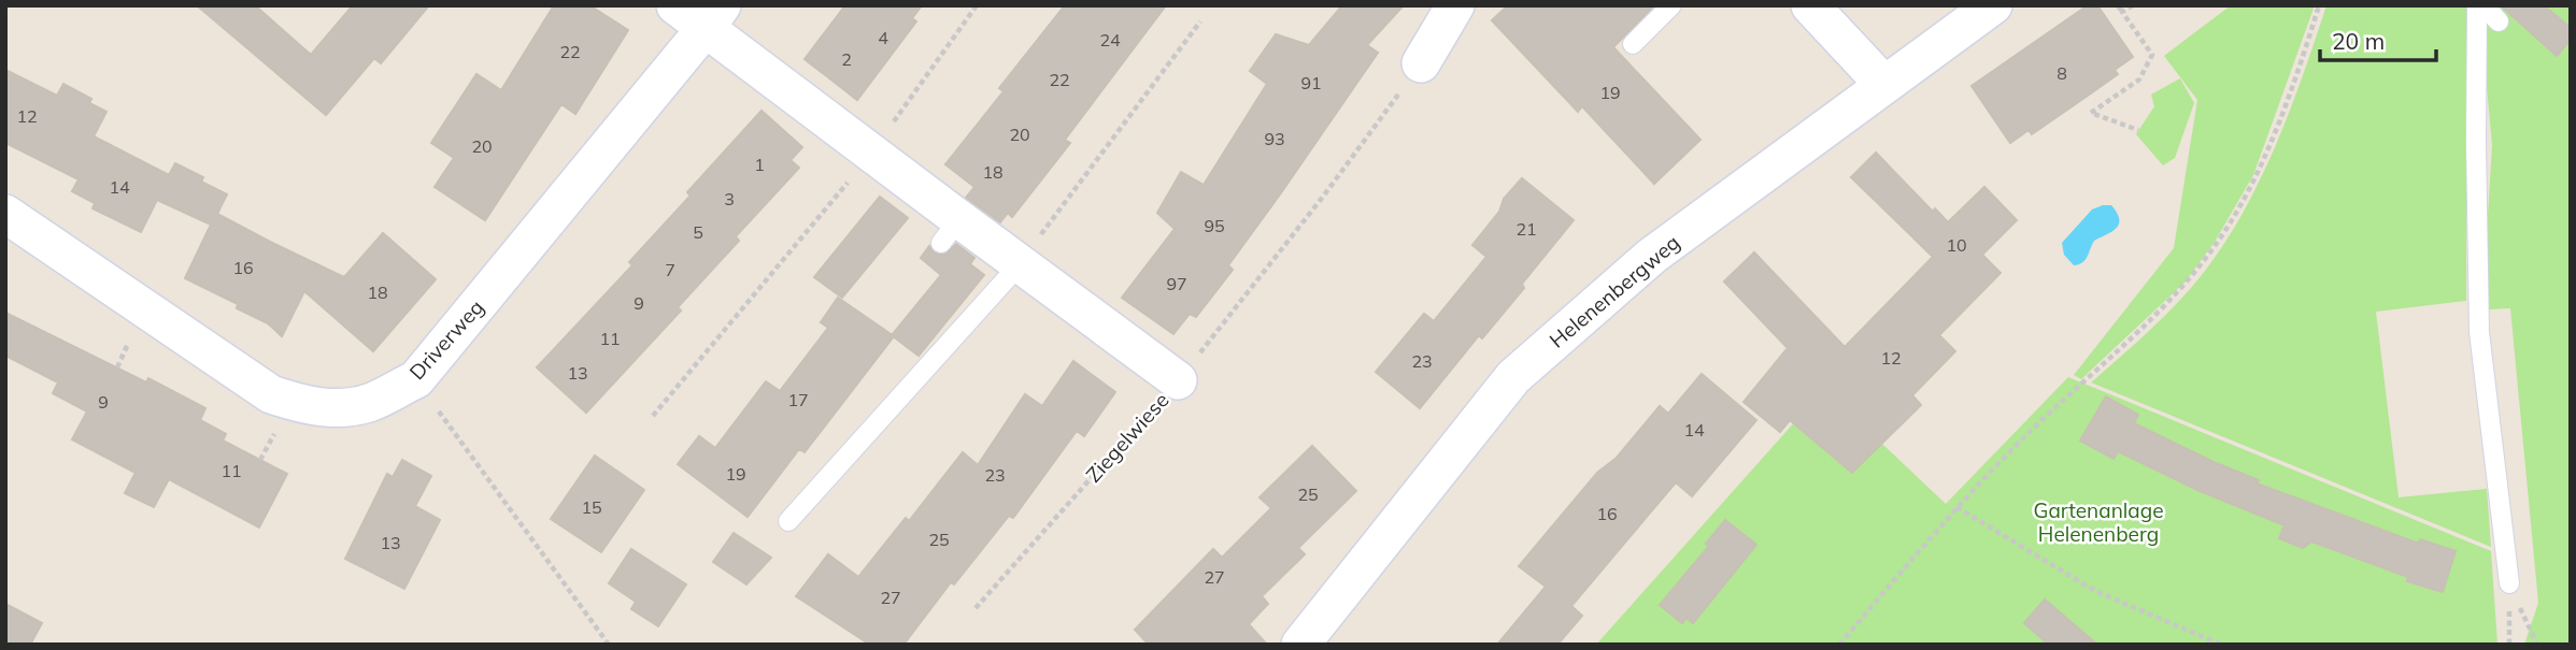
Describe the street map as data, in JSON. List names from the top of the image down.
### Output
{
  "streets": {
    "street": ["Helenenbergweg", "Driverweg", "Ziegelwiese"]
  },
  "crossings": [
    ["Driverweg", "Ziegelwiese"]
  ],
  "parks": ["Gartenanlage Helenenberg"],
  "house_numbers": [
    "4",
    "24",
    "22",
    "2",
    "8",
    "22",
    "91",
    "19",
    "12",
    "20",
    "93",
    "20",
    "1",
    "18",
    "14",
    "3",
    "95",
    "21",
    "5",
    "10",
    "16",
    "7",
    "97",
    "18",
    "9",
    "11",
    "12",
    "23",
    "13",
    "17",
    "9",
    "14",
    "11",
    "19",
    "23",
    "25",
    "15",
    "16",
    "25",
    "13",
    "27",
    "27"
  ],
  "scale_bar": "20 m"
}
